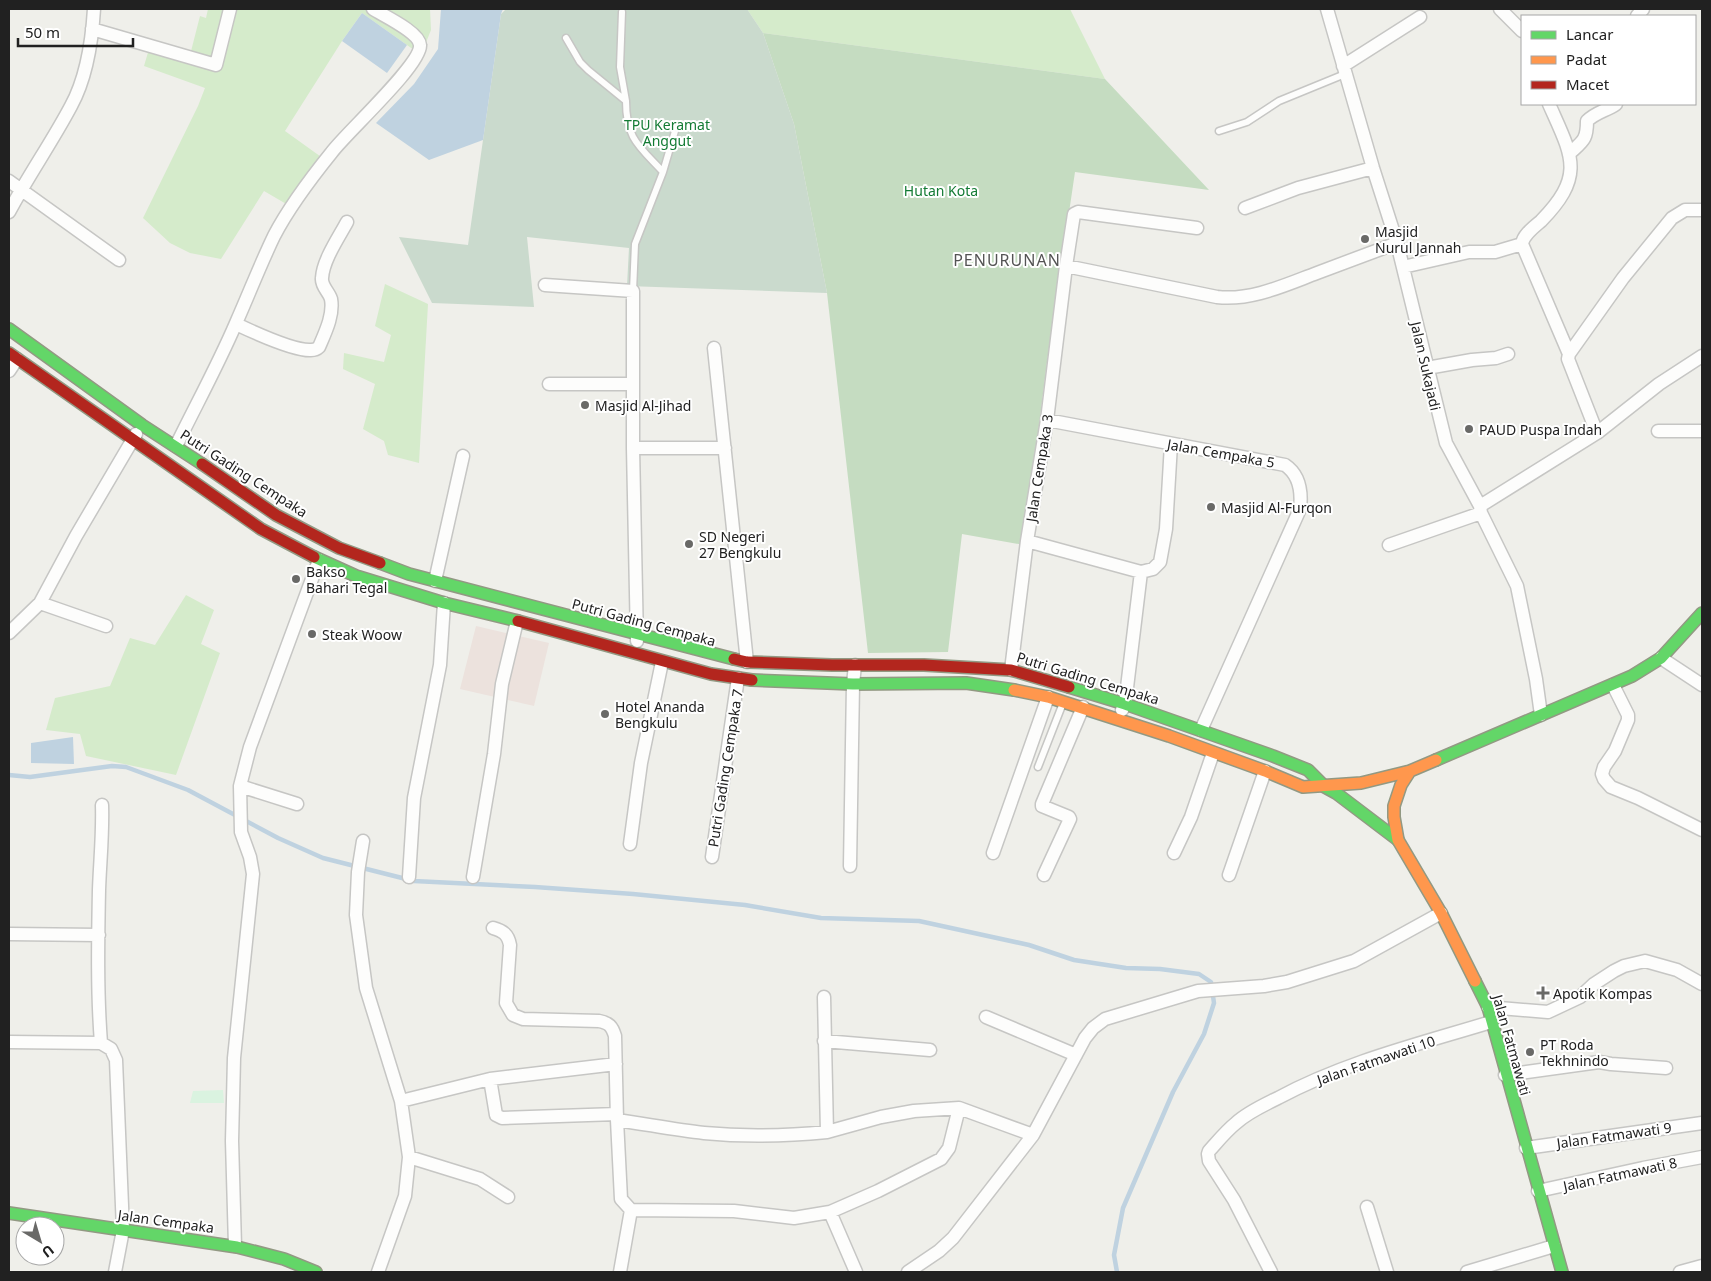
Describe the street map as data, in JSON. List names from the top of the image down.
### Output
{
  "streets": {
    "street": [
      "Jalan Sukajadi",
      "Jalan Cempaka 5",
      "Jalan Cempaka 3",
      "Putri Gading Cempaka",
      "Putri Gading Cempaka 7",
      "Jalan Fatmawati",
      "Jalan Fatmawati 10",
      "Jalan Fatmawati 9",
      "Jalan Fatmawati 8",
      "Jalan Cempaka"
    ]
  },
  "crossings": [
    ["Jalan Cempaka 5", "Jalan Cempaka 3"],
    ["Jalan Cempaka 5", "Putri Gading Cempaka"],
    ["Jalan Cempaka 3", "Putri Gading Cempaka"],
    ["Putri Gading Cempaka", "Jalan Fatmawati"],
    ["Jalan Fatmawati", "Jalan Fatmawati 10"],
    ["Jalan Fatmawati", "Jalan Fatmawati 9"],
    ["Jalan Fatmawati", "Jalan Fatmawati 8"]
  ],
  "districts": ["PENURUNAN"],
  "parks": ["TPU Keramat Anggut", "Hutan Kota"],
  "places": {
    "other": [
      "Masjid Nurul Jannah",
      "Masjid Al-Jihad",
      "PAUD Puspa Indah",
      "Masjid Al-Furqon",
      "SD Negeri 27 Bengkulu",
      "Bakso Bahari Tegal",
      "Steak Woow",
      "Hotel Ananda Bengkulu",
      "PT Roda Tekhnindo"
    ],
    "health": ["Apotik Kompas"]
  },
  "legend": ["Lancar", "Padat", "Macet"],
  "scale_bar": "50 m",
  "north": "bottom right"
}
